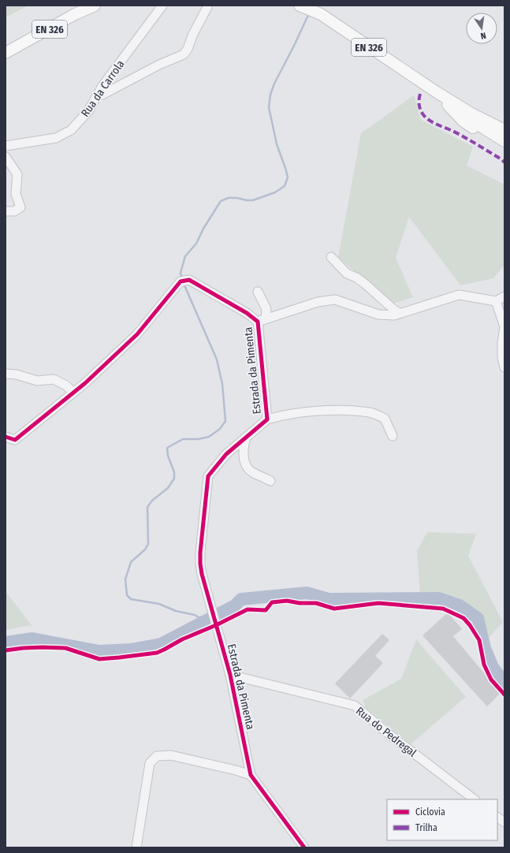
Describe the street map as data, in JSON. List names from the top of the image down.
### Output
{
  "streets": {
    "main road": ["EN 326"],
    "street": ["Rua da Carrola", "Estrada da Pimenta", "Rua do Pedregal"]
  },
  "crossings": [
    ["Estrada da Pimenta", "Rua do Pedregal"]
  ],
  "legend": ["Ciclovia", "Trilha"],
  "north": "bottom"
}
